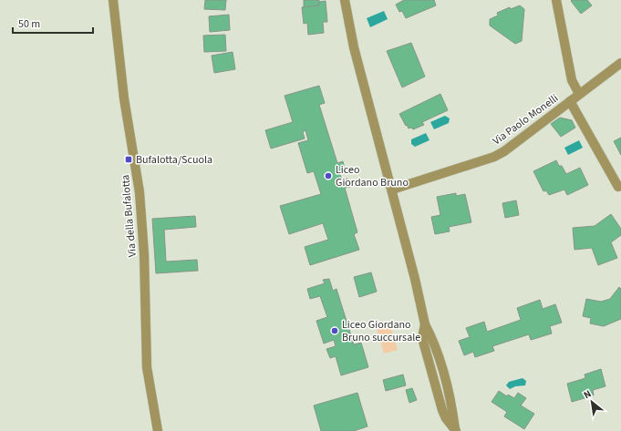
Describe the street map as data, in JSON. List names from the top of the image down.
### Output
{
  "streets": {
    "street": ["Via Paolo Monelli", "Via della Bufalotta"]
  },
  "places": {
    "transit": ["Bufalotta/Scuola"],
    "other": ["Liceo Giordano Bruno", "Liceo Giordano Bruno succursale"]
  },
  "scale_bar": "50 m",
  "north": "top left"
}
